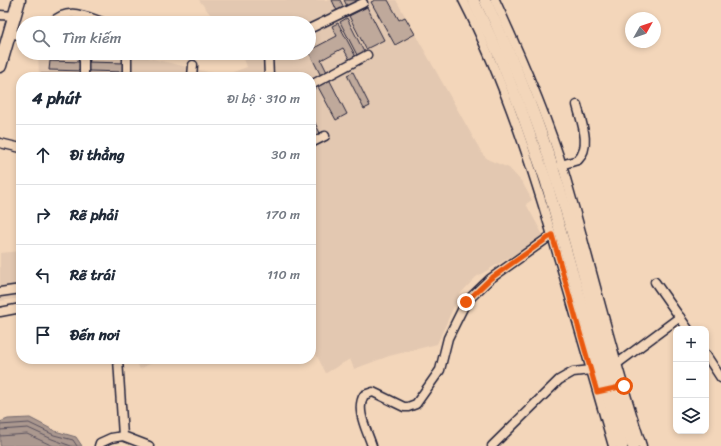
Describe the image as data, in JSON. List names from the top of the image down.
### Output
{
  "north": "top right",
  "page": {
    "search": "Tìm kiếm",
    "heading": ["4 phút", "Đi bộ · 310 m"],
    "list": [
      ["Đi thẳng", "30 m"],
      ["Rẽ phải", "170 m"],
      ["Rẽ trái", "110 m"],
      "Đến nơi"
    ],
    "map_buttons": ["+", "−"]
  }
}
